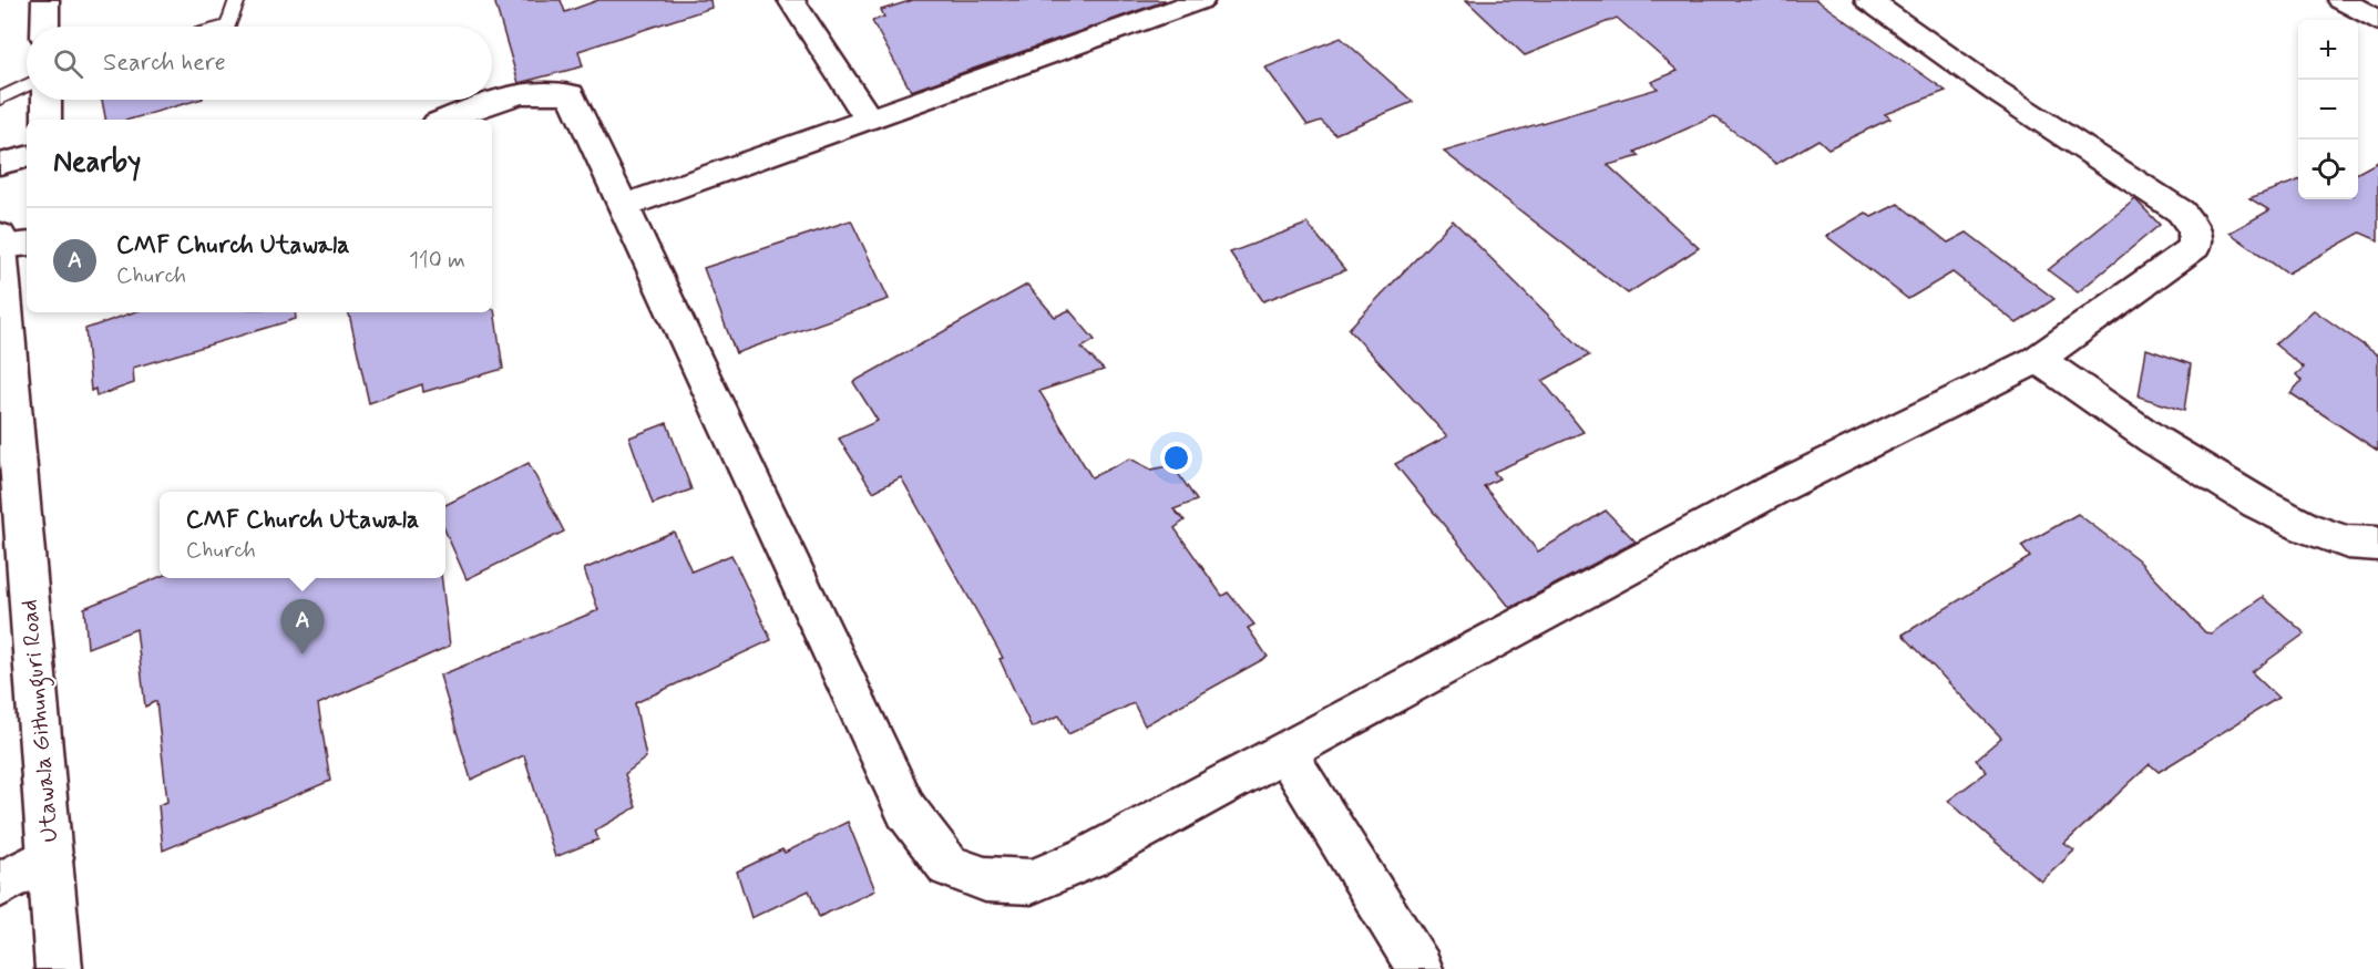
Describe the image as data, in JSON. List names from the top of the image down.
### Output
{
  "streets": {
    "street": ["Utawala Githunguri Road"]
  },
  "page": {
    "map_buttons": ["+", "−"],
    "search": "Search here",
    "heading": "Nearby",
    "list": [
      {
        "mark": "A",
        "name": "CMF Church Utawala",
        "note": "Church",
        "value": "110 m"
      }
    ],
    "popup": ["CMF Church Utawala", "Church"],
    "pins": "A"
  }
}
